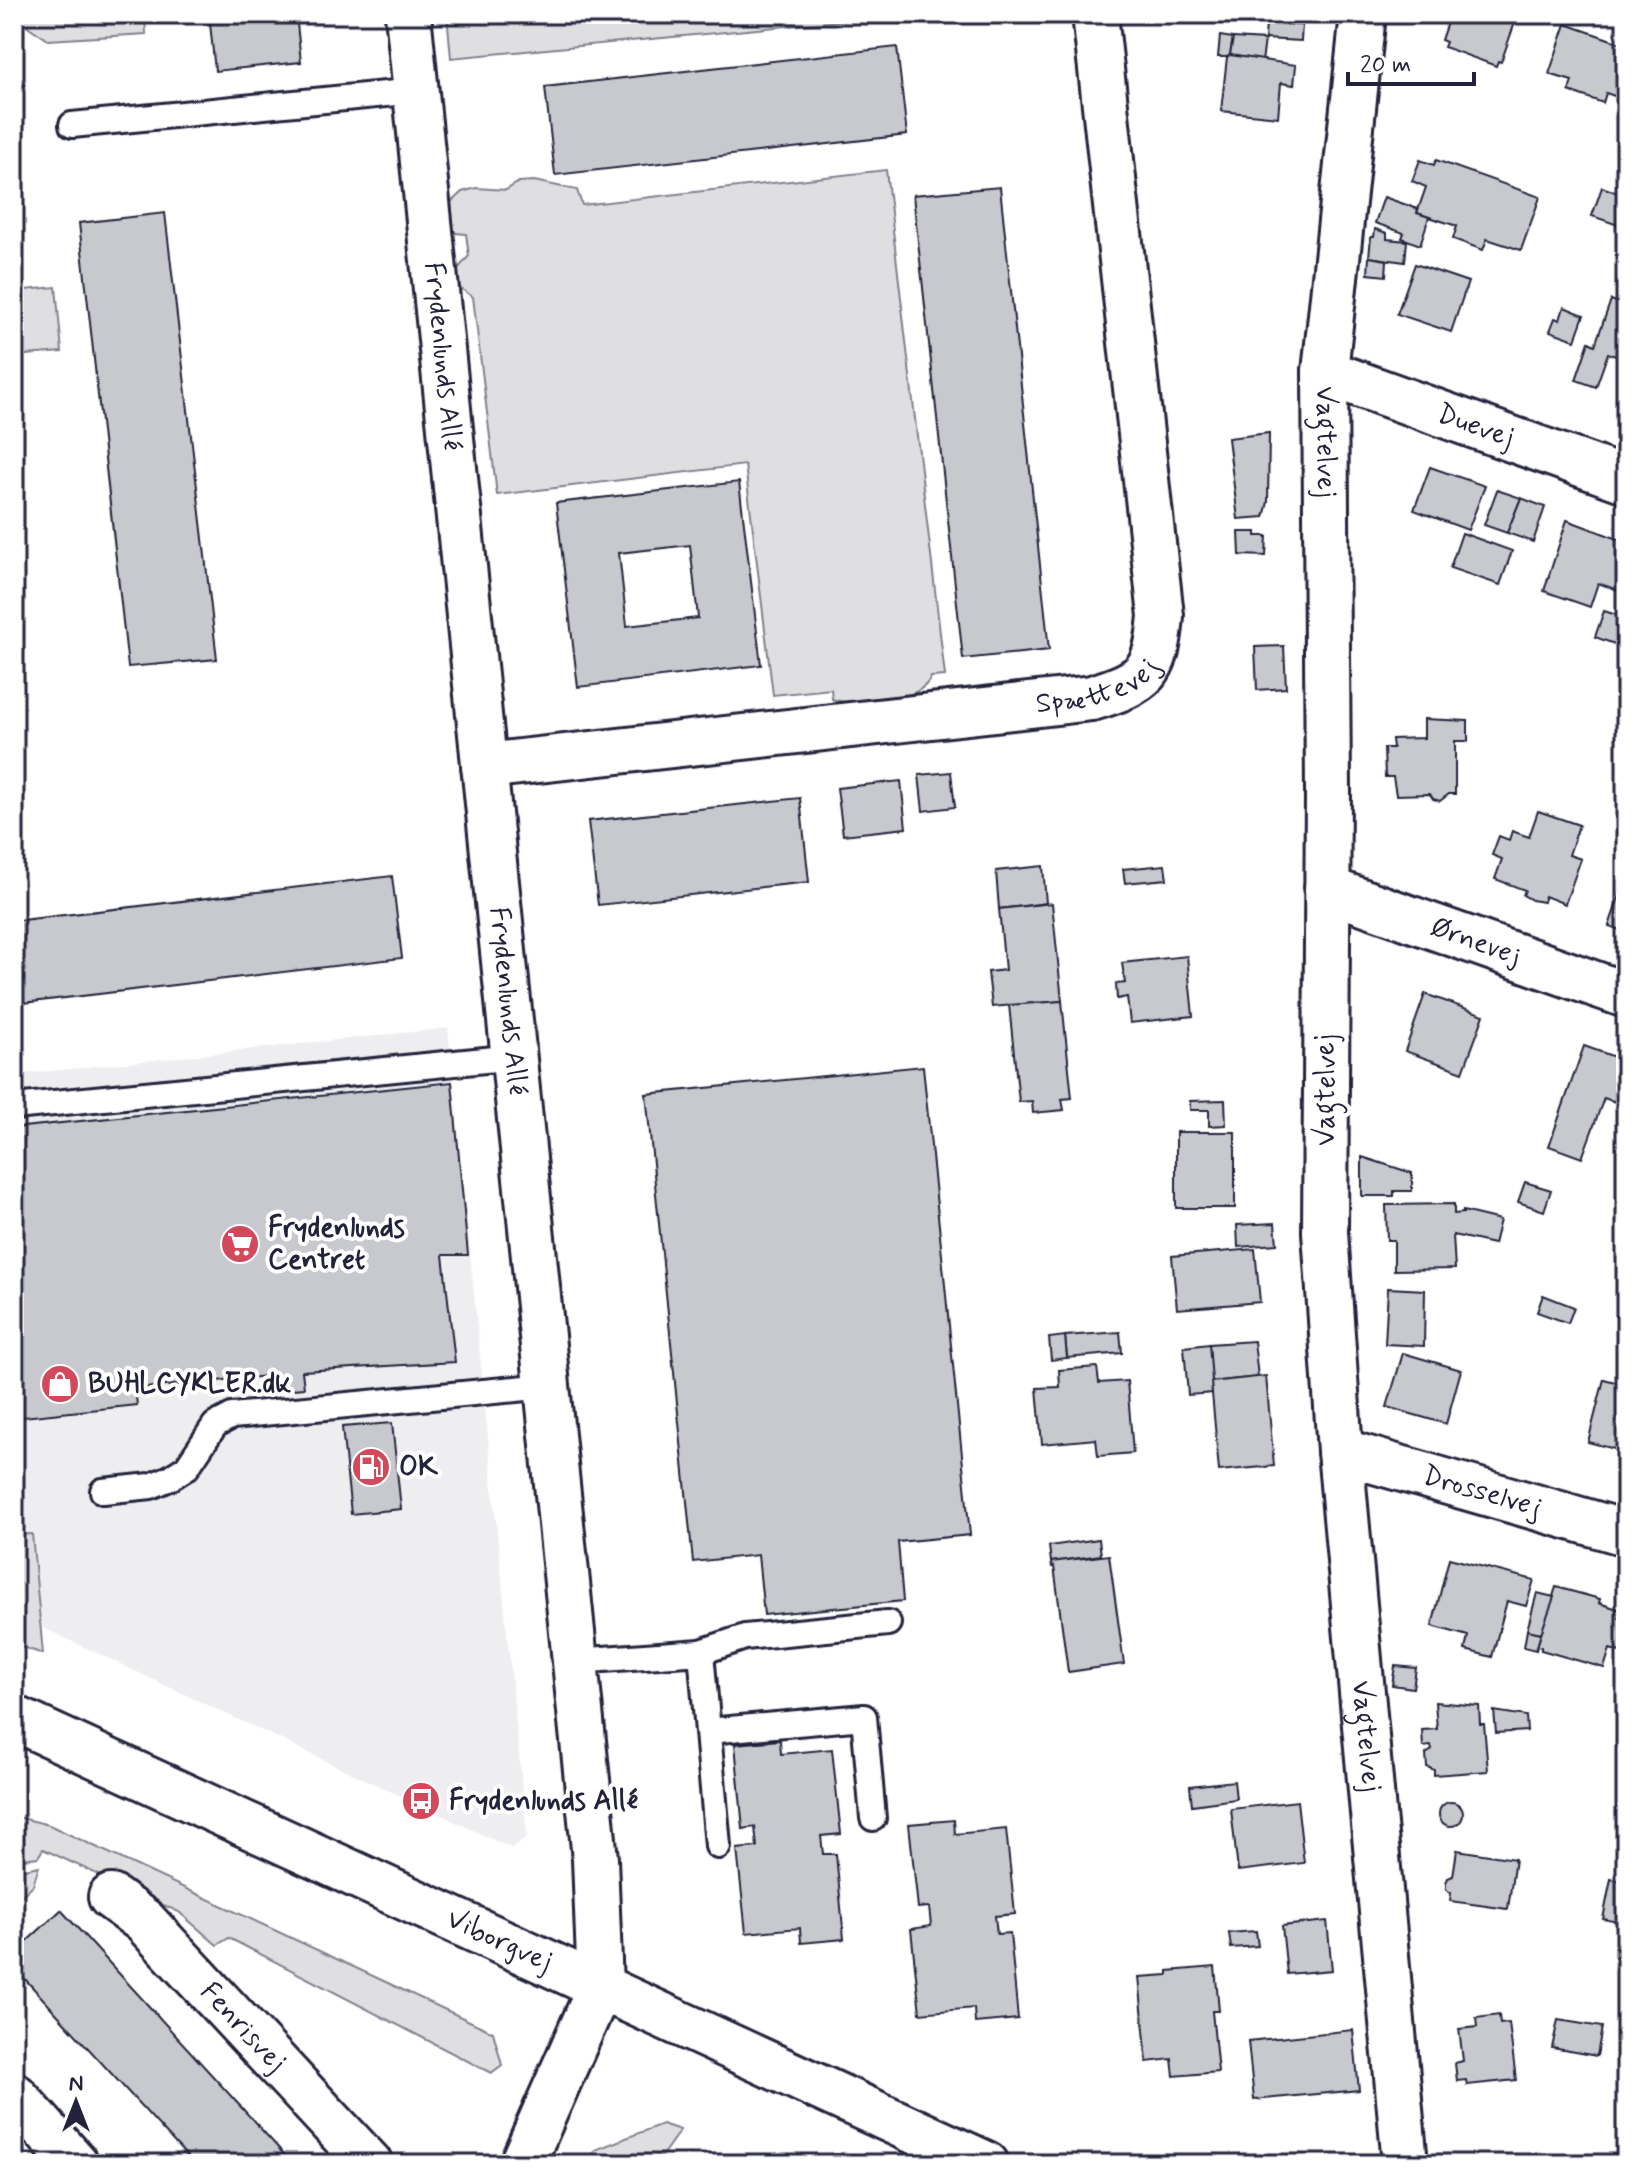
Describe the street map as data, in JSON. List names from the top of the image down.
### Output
{
  "streets": {
    "street": [
      "Frydenlunds Allé",
      "Duevej",
      "Vagtelvej",
      "Spættevej",
      "Ørnevej",
      "Drosselvej",
      "Viborgvej",
      "Fenrisvej"
    ]
  },
  "crossings": [
    ["Frydenlunds Allé", "Spættevej"],
    ["Frydenlunds Allé", "Viborgvej"],
    ["Duevej", "Vagtelvej"],
    ["Vagtelvej", "Ørnevej"],
    ["Vagtelvej", "Drosselvej"]
  ],
  "places": {
    "supermarket": ["Frydenlunds Centret"],
    "shop": ["BUHLCYKLER.dk"],
    "fuel station": ["OK"],
    "bus stop": ["Frydenlunds Allé"]
  },
  "scale_bar": "20 m",
  "north": "top"
}
